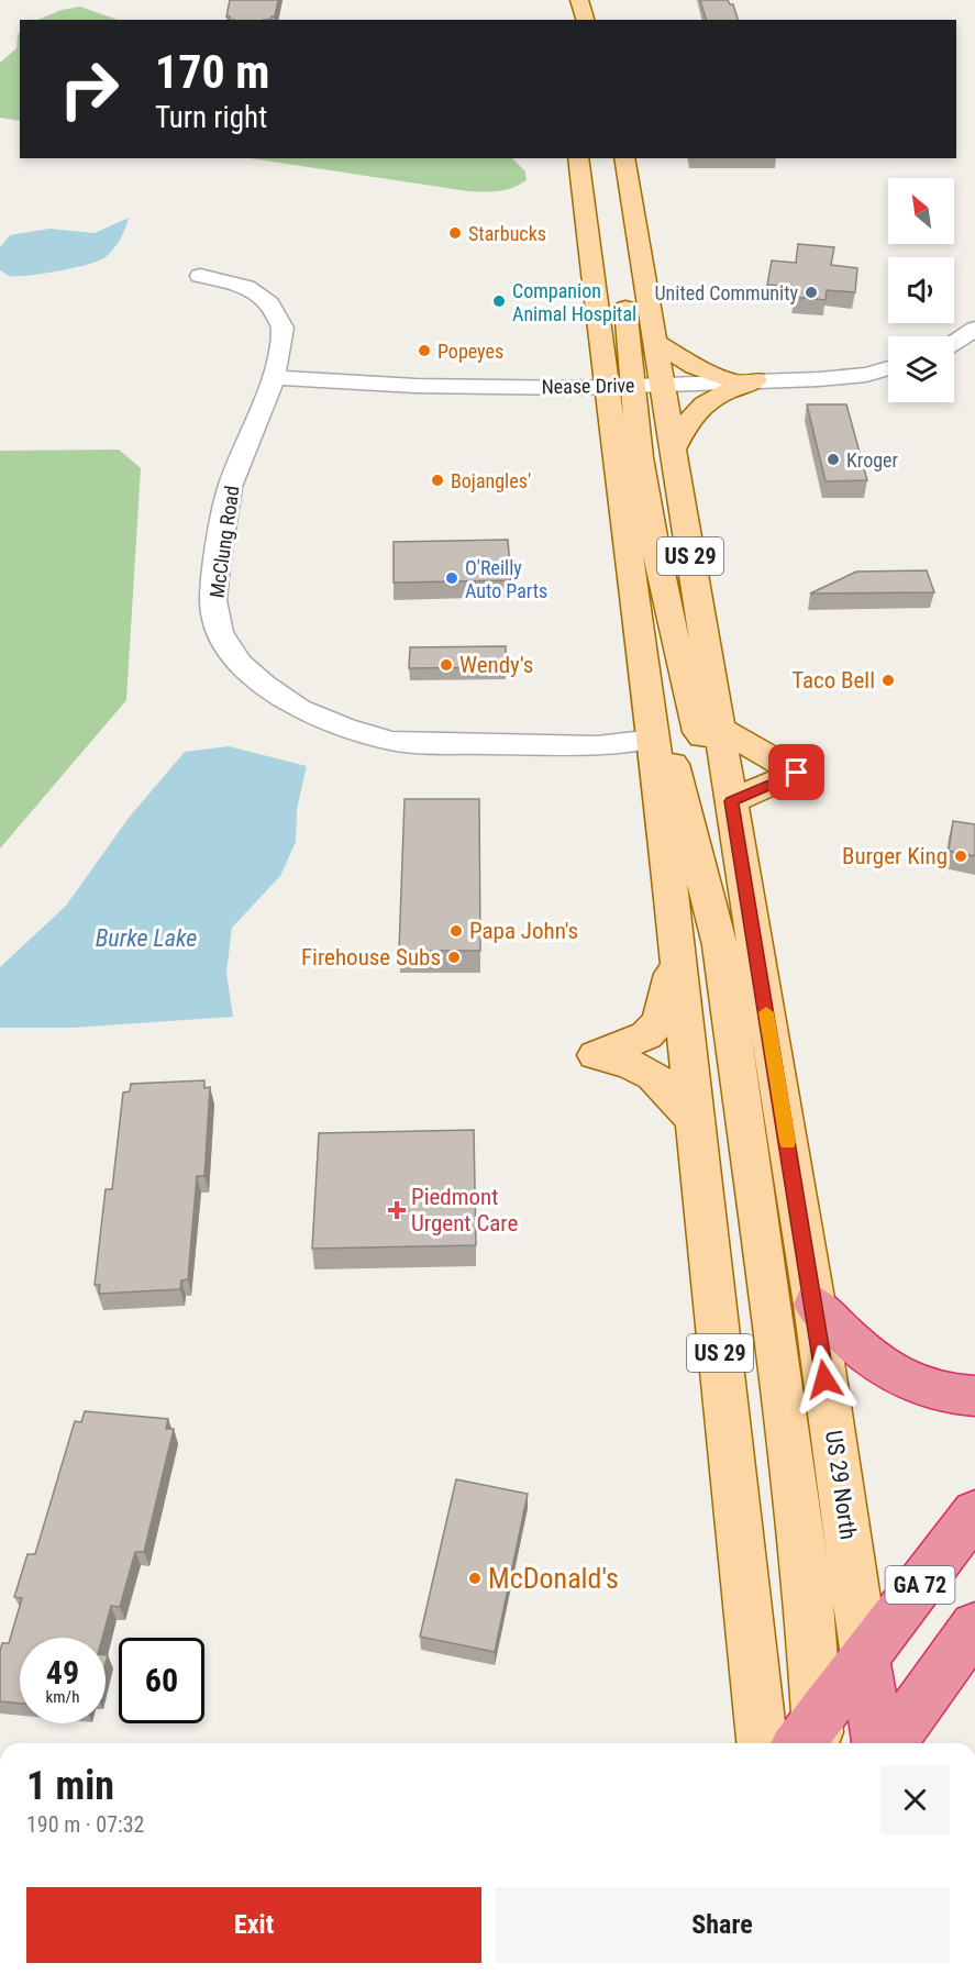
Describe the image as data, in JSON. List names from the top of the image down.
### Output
{
  "streets": {
    "highway": ["US 29", "GA 72"],
    "main road": ["US 29 North"],
    "street": ["Nease Drive", "McClung Road"]
  },
  "crossings": [
    ["Nease Drive", "McClung Road"],
    ["Nease Drive", "US 29"],
    ["McClung Road", "US 29"],
    ["US 29", "US 29 North"],
    ["US 29", "GA 72"],
    ["US 29 North", "GA 72"]
  ],
  "water": ["Burke Lake"],
  "places": {
    "other": [
      "Starbucks",
      "United Community",
      "Companion Animal Hospital",
      "Popeyes",
      "Kroger",
      "Bojangles'",
      "O'Reilly Auto Parts",
      "Wendy's",
      "Taco Bell",
      "Burger King",
      "Papa John's",
      "Firehouse Subs",
      "McDonald's"
    ],
    "health": ["Piedmont Urgent Care"]
  },
  "north": "top left",
  "page": {
    "turn": ["170 m", "Turn right"],
    "speed": "49 km/h",
    "limit": "60",
    "heading": ["1 min", "190 m · 07:32"],
    "buttons": ["Exit", "Share"]
  }
}
